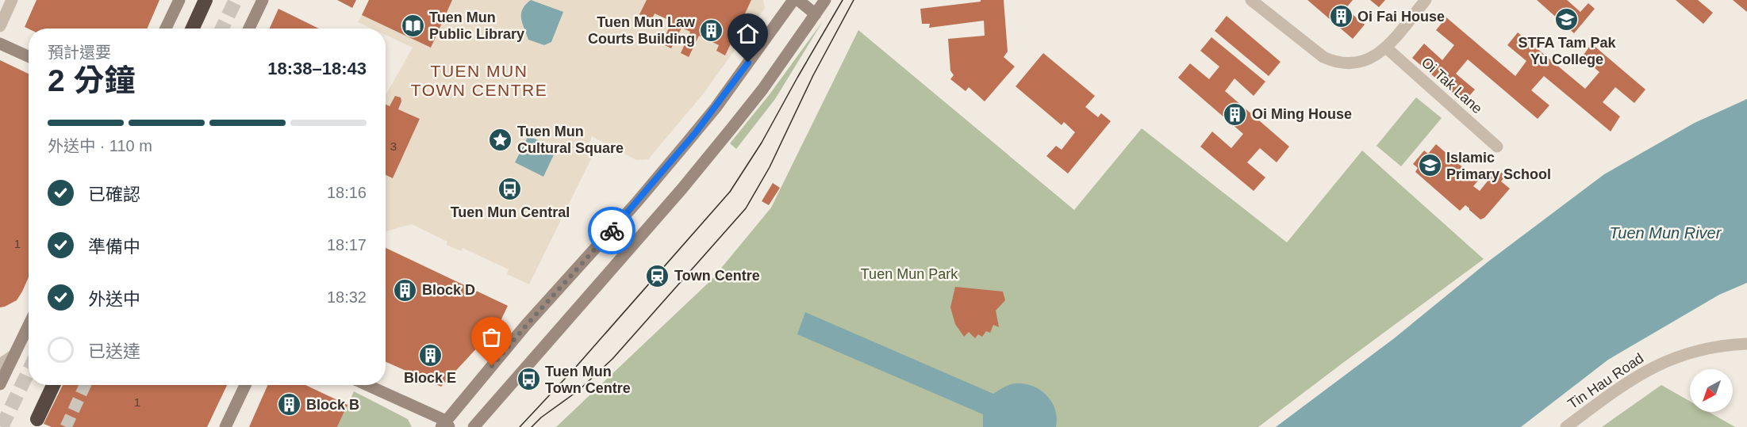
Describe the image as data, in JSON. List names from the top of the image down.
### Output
{
  "streets": {
    "street": ["Oi Tak Lane", "Tin Hau Road"]
  },
  "districts": ["TUEN MUN TOWN CENTRE"],
  "water": ["Tuen Mun River"],
  "parks": ["Tuen Mun Park"],
  "places": {
    "building": [
      "Oi Fai House",
      "Tuen Mun Law Courts Building",
      "Oi Ming House",
      "Block D",
      "Block E",
      "Block B"
    ],
    "school or university": ["STFA Tam Pak Yu College", "Islamic Primary School"],
    "library": ["Tuen Mun Public Library"],
    "place": ["Tuen Mun Cultural Square"],
    "bus stop": ["Tuen Mun Central", "Tuen Mun Town Centre"],
    "station": ["Town Centre"]
  },
  "house_numbers": ["3", "1", "1"],
  "north": "bottom left",
  "page": {
    "heading": ["2 分鐘", "預計還要", "18:38–18:43"],
    "bar": "外送中 · 110 m",
    "list": [
      ["已確認", "18:16"],
      ["準備中", "18:17"],
      ["外送中", "18:32"],
      "已送達"
    ]
  }
}
